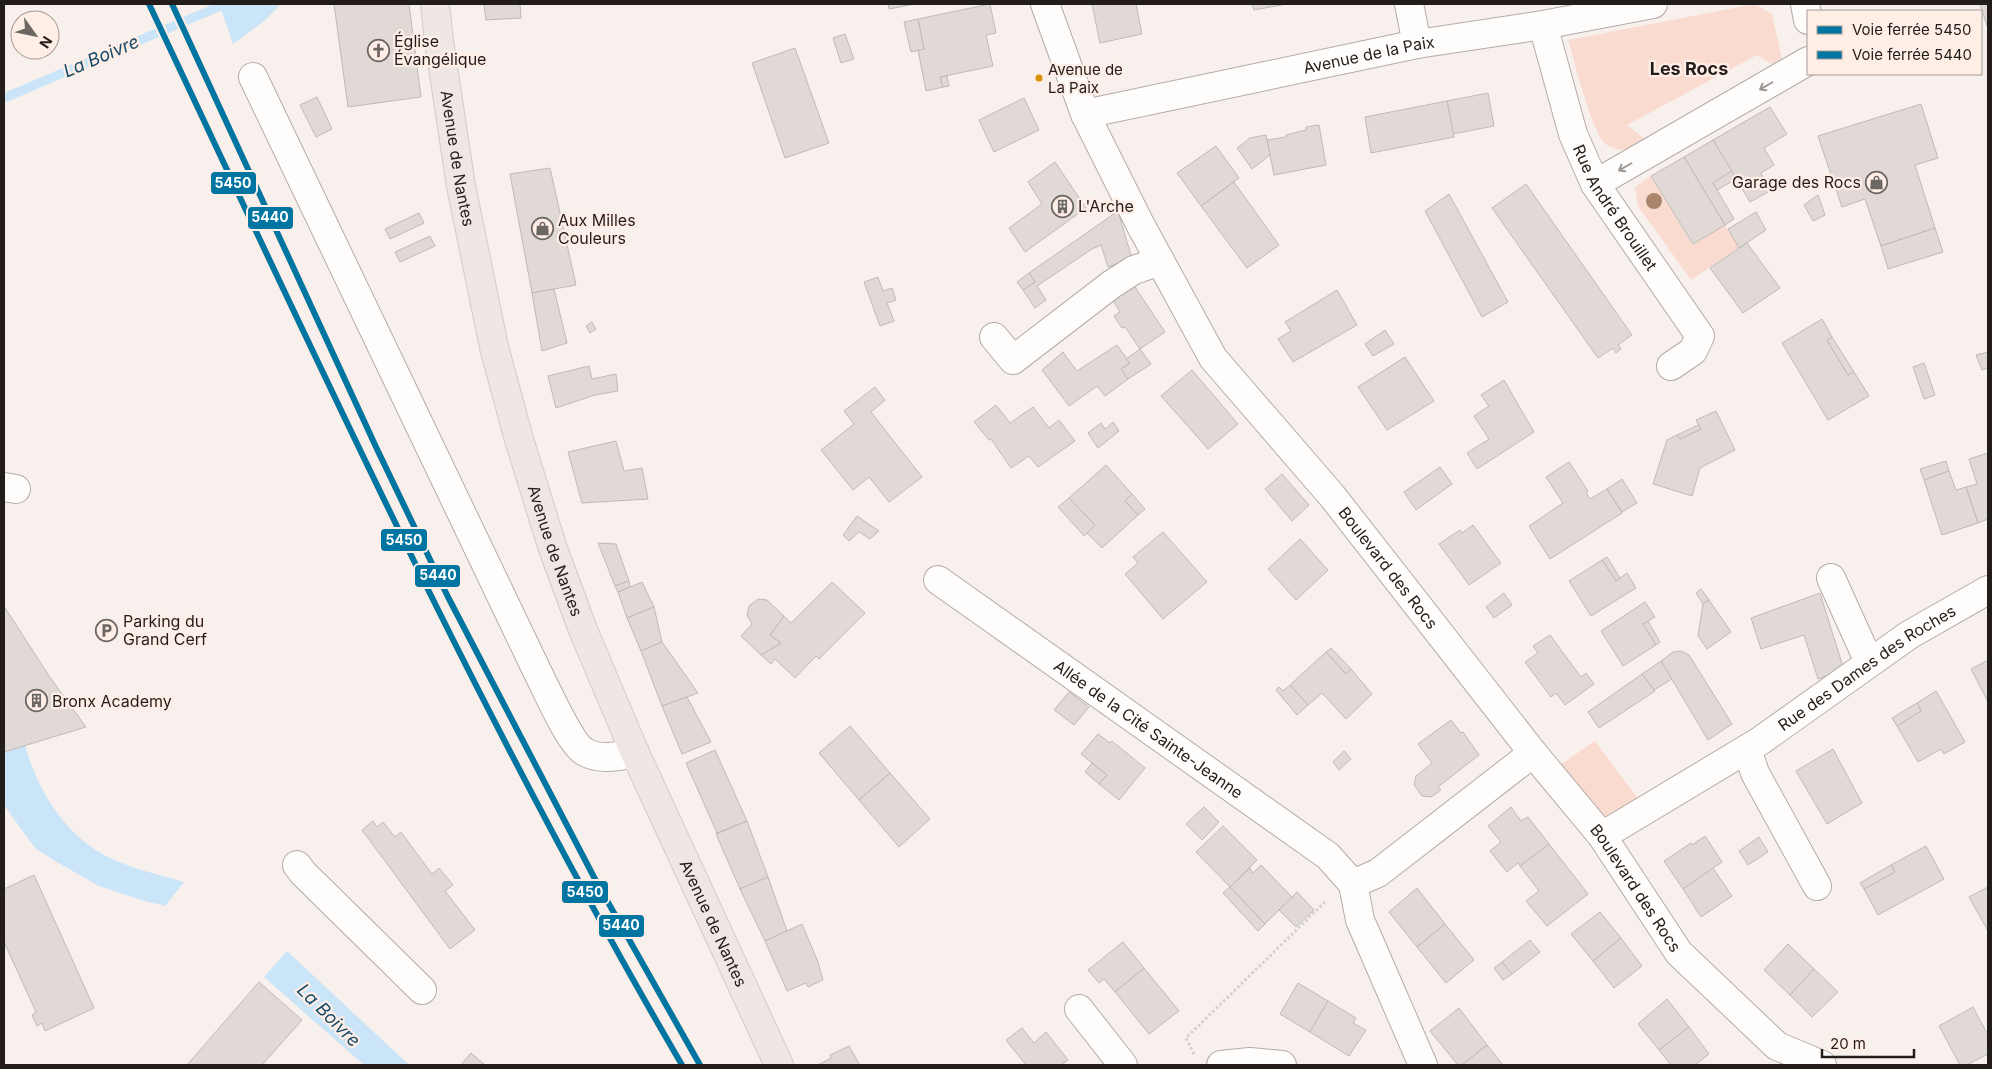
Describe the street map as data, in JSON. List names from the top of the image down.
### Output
{
  "streets": {
    "main road": ["Avenue de Nantes"],
    "street": [
      "Avenue de la Paix",
      "Rue André Brouillet",
      "Boulevard des Rocs",
      "Rue des Dames des Roches",
      "Allée de la Cité Sainte-Jeanne"
    ]
  },
  "crossings": [
    ["Avenue de la Paix", "Rue André Brouillet"],
    ["Avenue de la Paix", "Boulevard des Rocs"],
    ["Boulevard des Rocs", "Rue des Dames des Roches"]
  ],
  "districts": ["Les Rocs"],
  "water": ["La Boivre"],
  "places": {
    "church": ["Église Évangélique"],
    "other": ["Avenue de La Paix"],
    "shop": ["Garage des Rocs", "Aux Milles Couleurs"],
    "building": ["L'Arche", "Bronx Academy"],
    "parking": ["Parking du Grand Cerf"]
  },
  "lines": ["rail line 5450", "rail line 5440"],
  "legend": ["Voie ferrée 5450", "Voie ferrée 5440"],
  "scale_bar": "20 m",
  "north": "bottom right"
}
